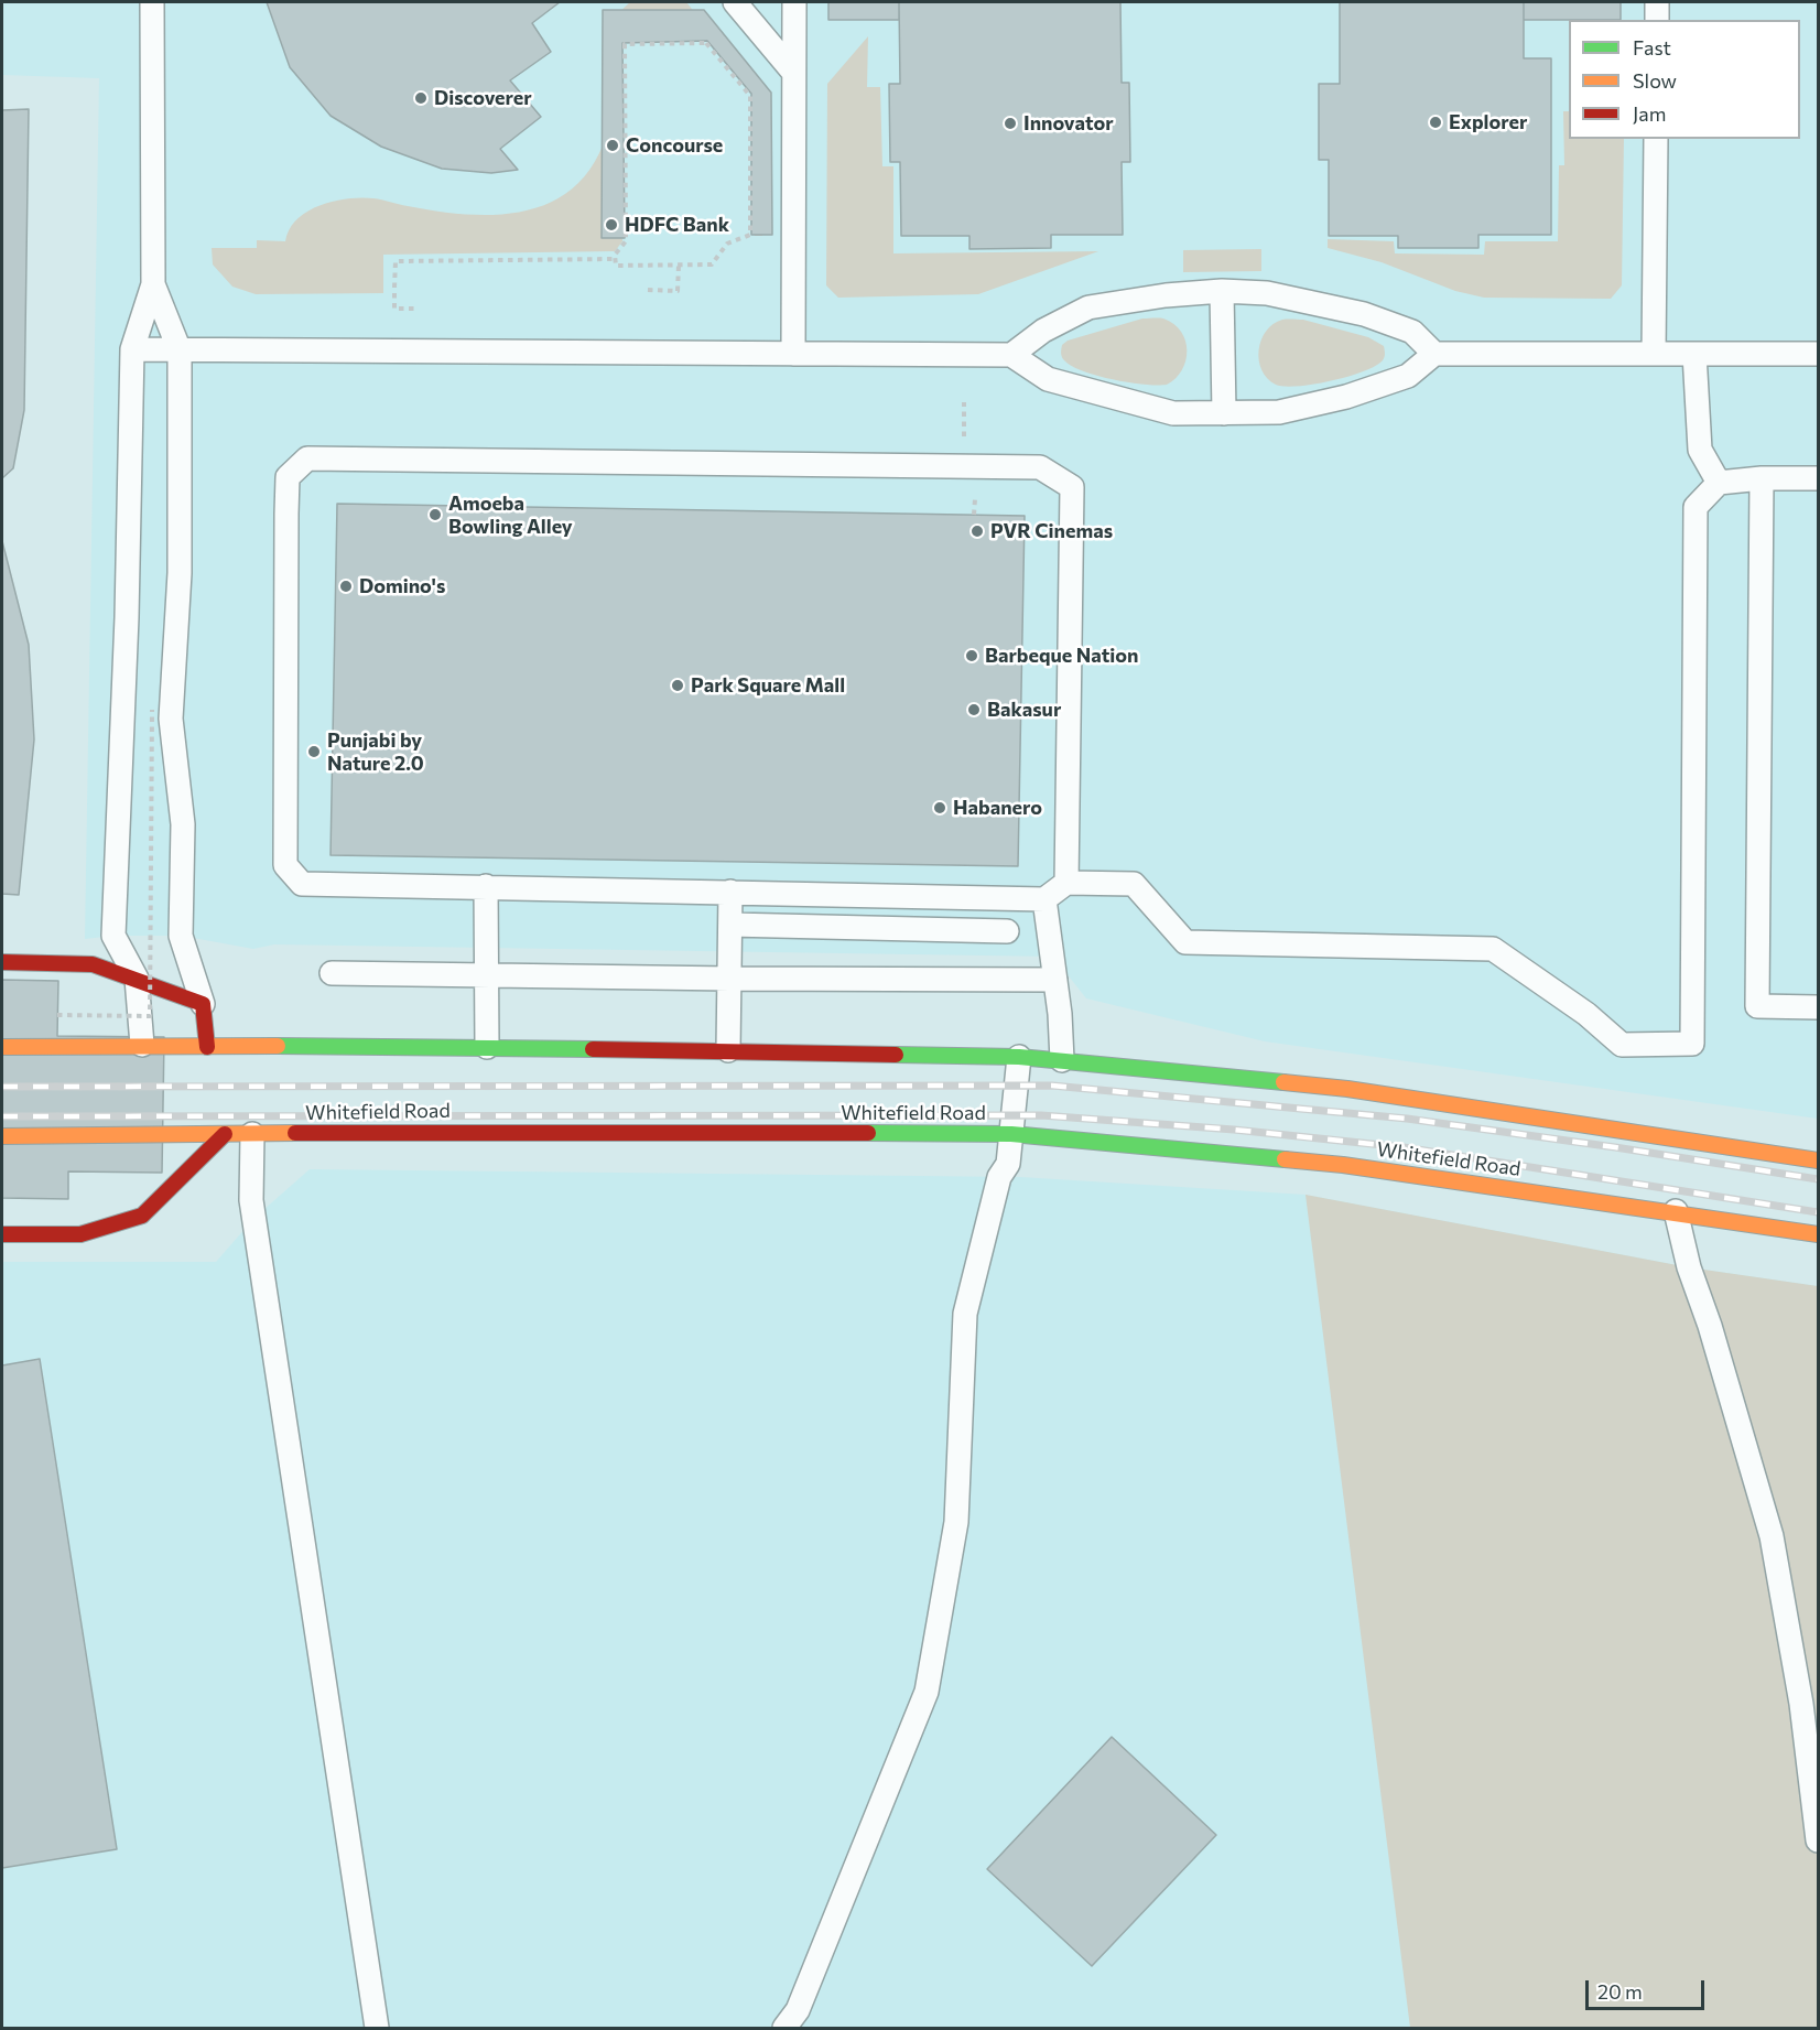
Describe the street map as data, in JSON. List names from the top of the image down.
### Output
{
  "streets": {
    "main road": ["Whitefield Road"]
  },
  "places": [
    "Discoverer",
    "Explorer",
    "Innovator",
    "Concourse",
    "HDFC Bank",
    "Amoeba Bowling Alley",
    "PVR Cinemas",
    "Domino's",
    "Barbeque Nation",
    "Park Square Mall",
    "Bakasur",
    "Punjabi by Nature 2.0",
    "Habanero"
  ],
  "legend": ["Fast", "Slow", "Jam"],
  "scale_bar": "20 m"
}
